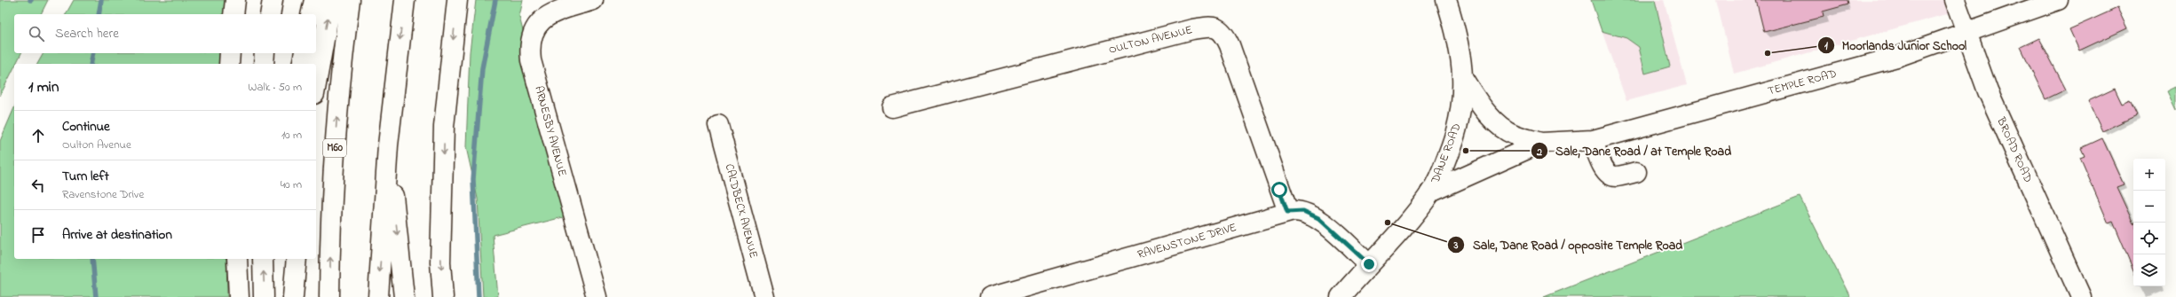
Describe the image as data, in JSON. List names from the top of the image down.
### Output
{
  "streets": {
    "main road": [
      "OULTON AVENUE",
      "TEMPLE ROAD",
      "ARNESBY AVENUE",
      "M60",
      "BROAD ROAD",
      "DANE ROAD",
      "CALDBECK AVENUE",
      "RAVENSTONE DRIVE"
    ]
  },
  "crossings": [
    ["OULTON AVENUE", "RAVENSTONE DRIVE"],
    ["TEMPLE ROAD", "BROAD ROAD"],
    ["TEMPLE ROAD", "DANE ROAD"],
    ["DANE ROAD", "RAVENSTONE DRIVE"]
  ],
  "places": ["Moorlands Junior School", "Sale, Dane Road / at Temple Road", "Sale, Dane Road / opposite Temple Road"],
  "page": {
    "search": "Search here",
    "heading": ["1 min", "Walk · 50 m"],
    "list": [
      ["Continue", "Oulton Avenue", "10 m"],
      ["Turn left", "Ravenstone Drive", "40 m"],
      "Arrive at destination"
    ],
    "map_buttons": ["+", "−"]
  }
}
